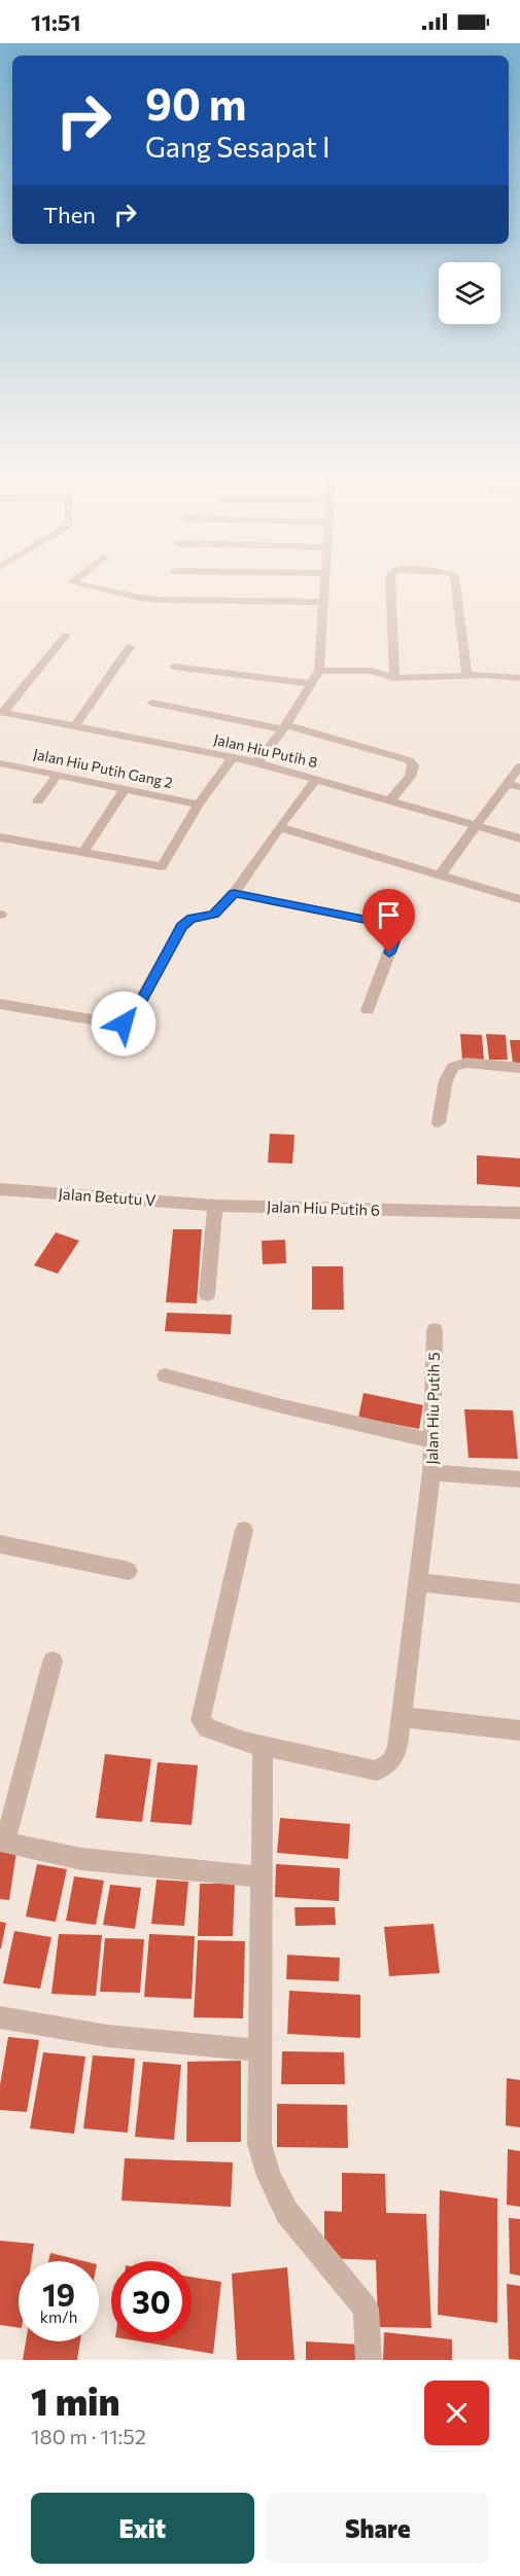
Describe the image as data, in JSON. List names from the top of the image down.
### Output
{
  "streets": {
    "street": [
      "Jalan Hiu Putih 8",
      "Jalan Hiu Putih Gang 2",
      "Jalan Betutu V",
      "Jalan Hiu Putih 6",
      "Jalan Hiu Putih 5"
    ]
  },
  "crossings": [
    ["Jalan Betutu V", "Jalan Hiu Putih 6"]
  ],
  "page": {
    "status": "11:51",
    "turn": ["90 m", "Gang Sesapat I"],
    "then": "Then",
    "speed": "19 km/h",
    "limit": "30",
    "heading": ["1 min", "180 m · 11:52"],
    "buttons": ["Exit", "Share"]
  }
}
